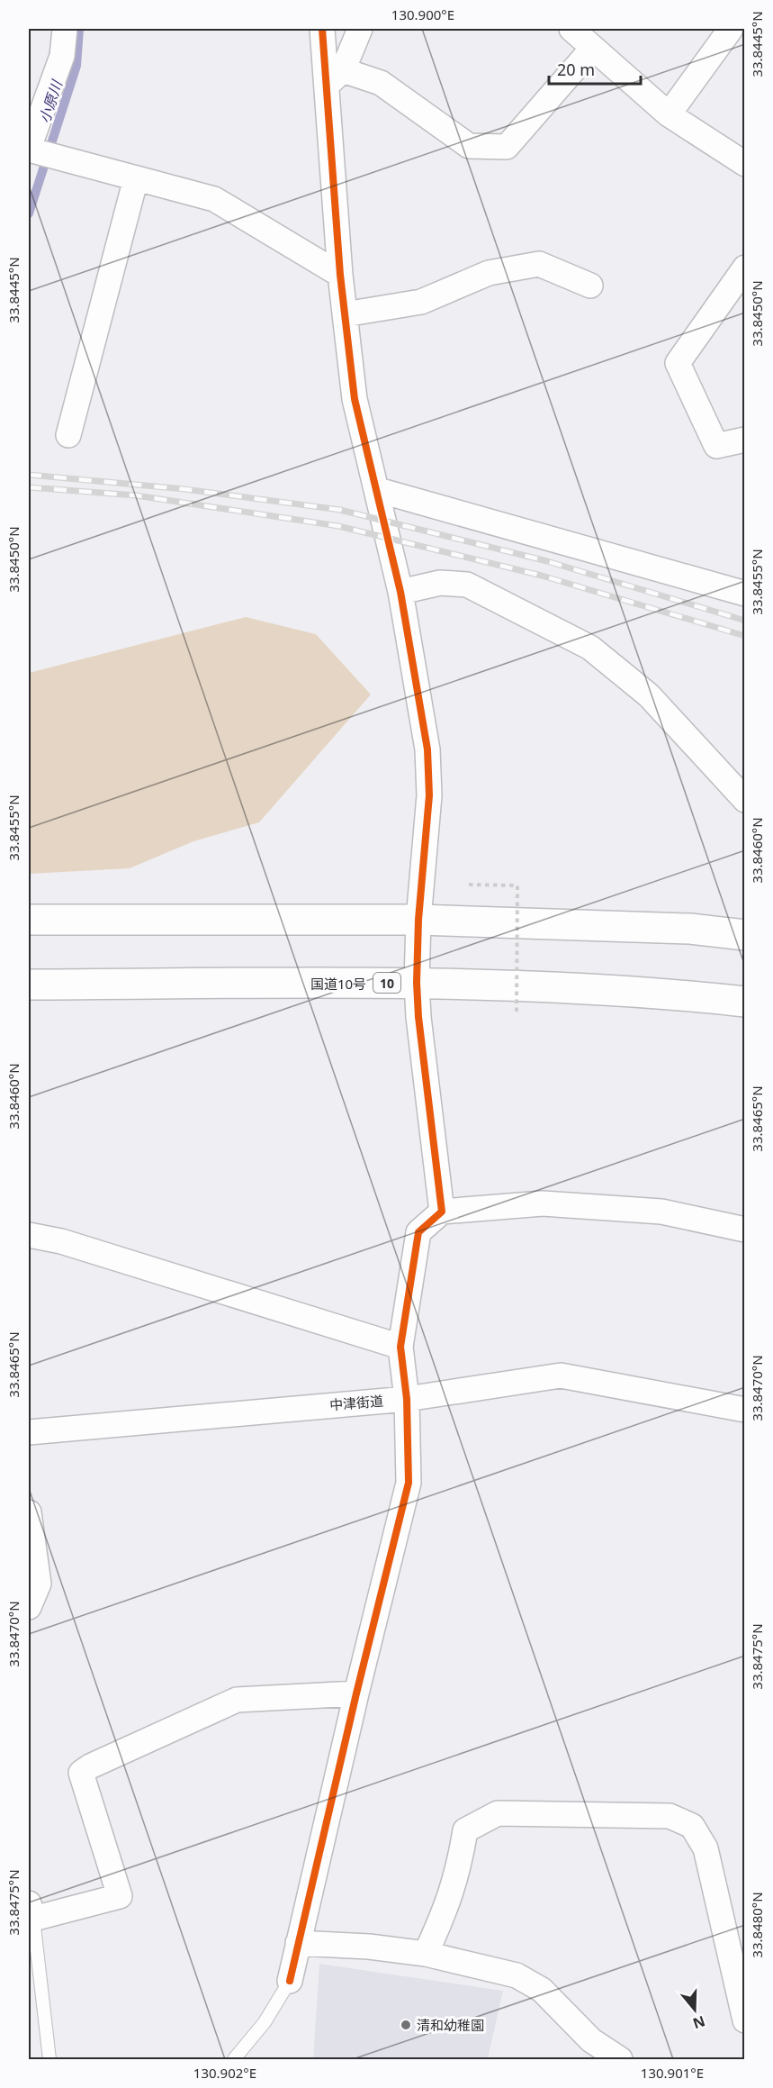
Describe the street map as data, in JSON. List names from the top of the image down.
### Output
{
  "streets": {
    "highway": ["10", "国道10号"],
    "street": ["中津街道"]
  },
  "water": ["小原川"],
  "places": ["清和幼稚園"],
  "scale_bar": "20 m",
  "north": "bottom",
  "coordinates": [
    "130.900°E",
    "33.8445°N",
    "33.8450°N",
    "33.8455°N",
    "33.8460°N",
    "33.8465°N",
    "33.8470°N",
    "33.8475°N",
    "33.8480°N",
    "130.902°E",
    "130.901°E"
  ]
}
